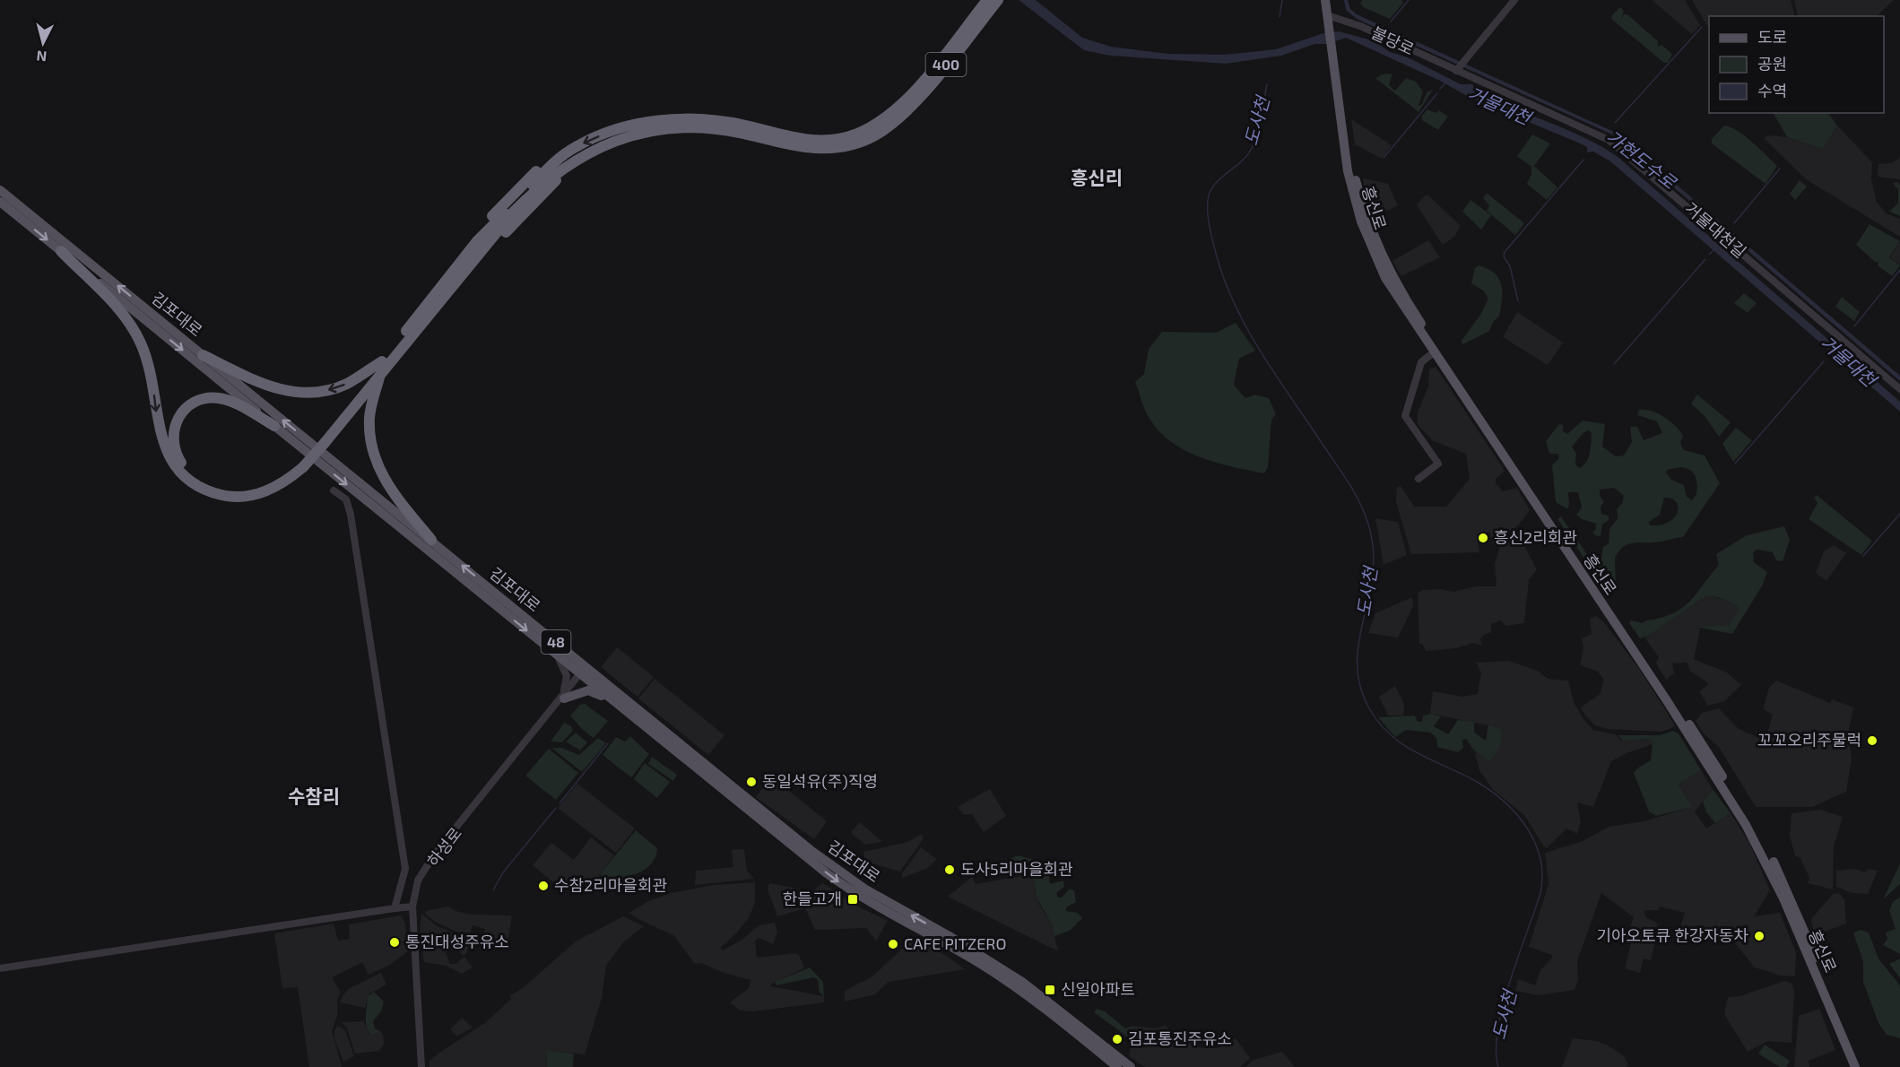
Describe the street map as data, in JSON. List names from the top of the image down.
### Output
{
  "streets": {
    "highway": ["400"],
    "main road": ["흥신로", "김포대로", "48"],
    "street": ["불당로", "거물대천길", "하성로"]
  },
  "crossings": [
    ["불당로", "흥신로"],
    ["불당로", "거물대천길"],
    ["김포대로", "하성로"]
  ],
  "districts": ["흥신리", "수참리"],
  "water": ["거물대천", "도사천", "가현도수로"],
  "places": {
    "other": [
      "흥신2리회관",
      "꼬꼬오리주물럭",
      "동일석유(주)직영",
      "도사5리마을회관",
      "수참2리마을회관",
      "기아오토큐 한강자동차",
      "통진대성주유소",
      "CAFE PITZERO",
      "김포통진주유소"
    ],
    "transit": ["한들고개", "신일아파트"]
  },
  "legend": ["도로", "공원", "수역"],
  "north": "bottom"
}
